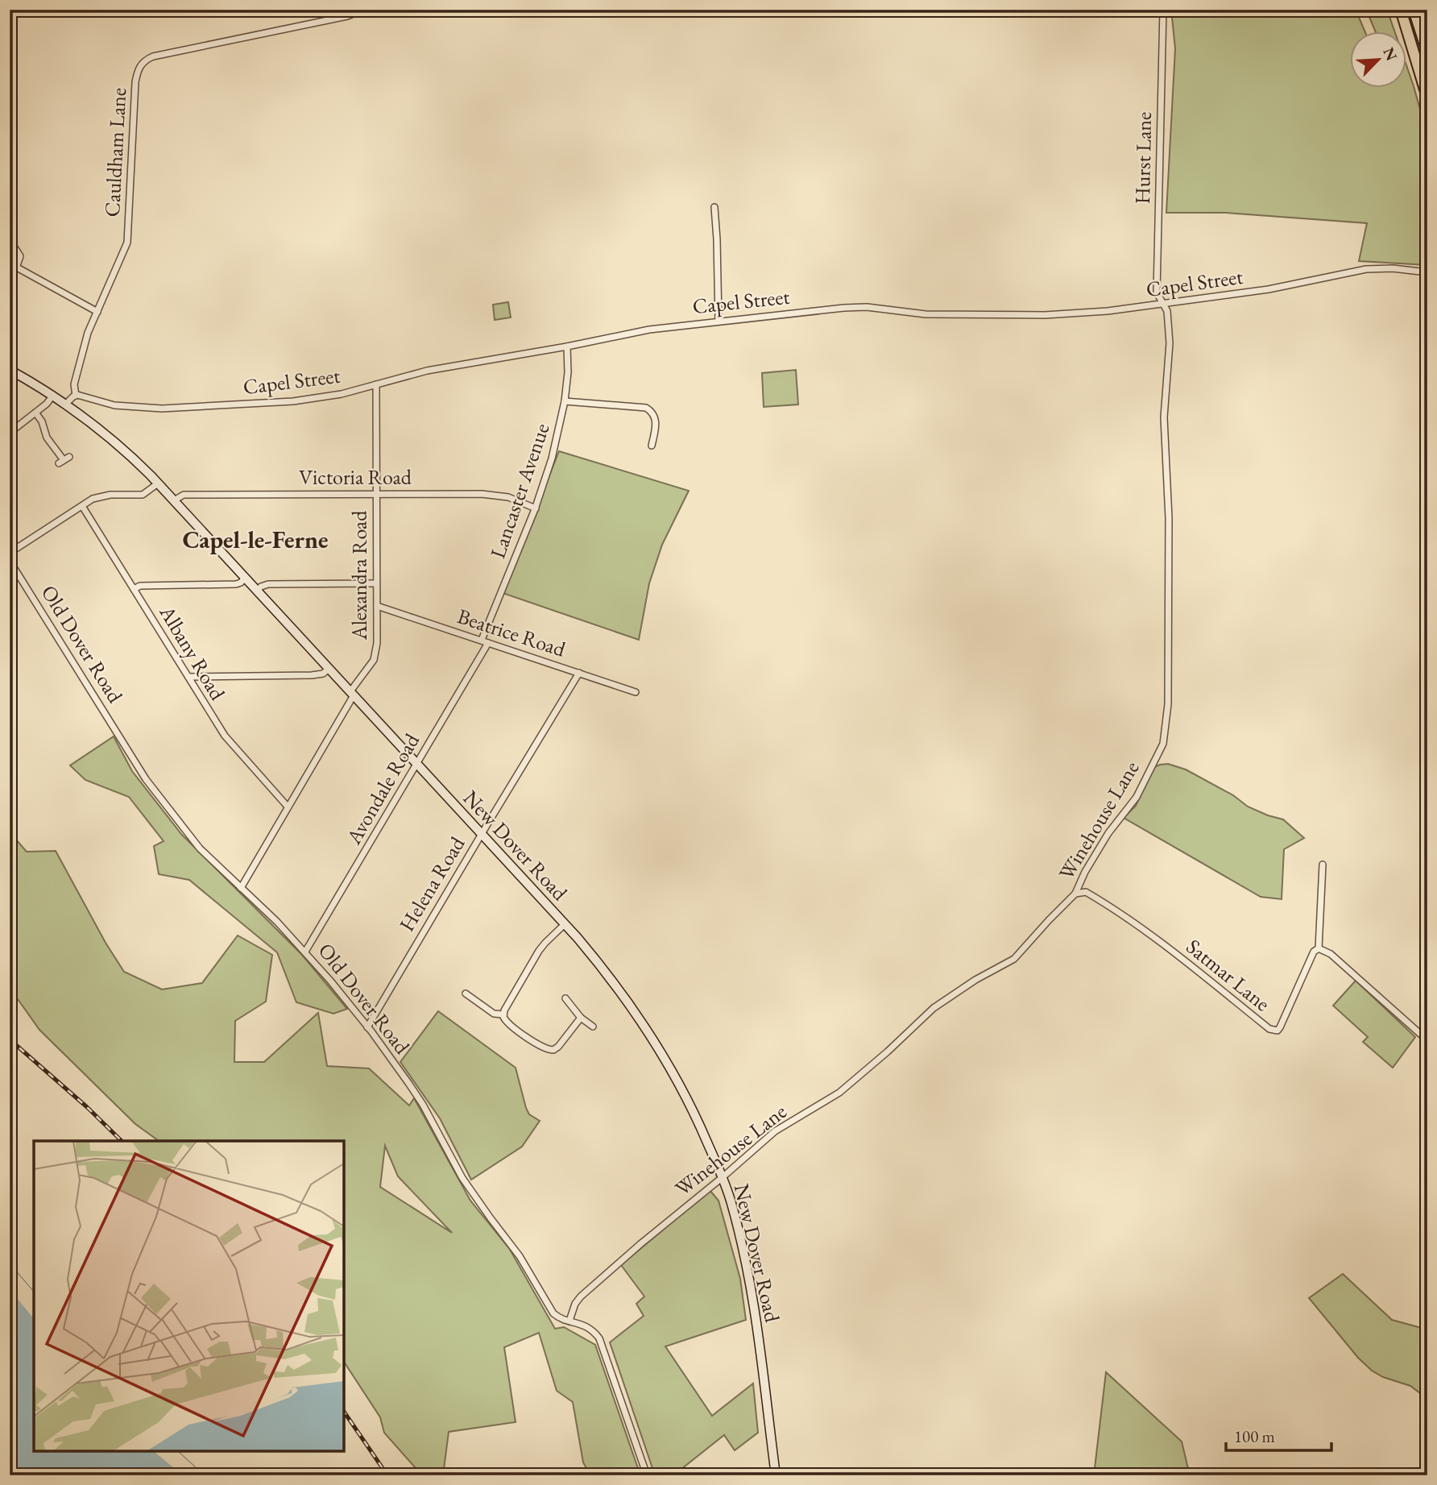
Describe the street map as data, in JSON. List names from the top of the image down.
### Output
{
  "streets": {
    "main road": ["New Dover Road"],
    "street": [
      "Cauldham Lane",
      "Hurst Lane",
      "Capel Street",
      "Victoria Road",
      "Lancaster Avenue",
      "Alexandra Road",
      "Beatrice Road",
      "Old Dover Road",
      "Albany Road",
      "Avondale Road",
      "Winehouse Lane",
      "Helena Road",
      "Satmar Lane"
    ]
  },
  "crossings": [
    ["Cauldham Lane", "Capel Street"],
    ["Hurst Lane", "Capel Street"],
    ["Hurst Lane", "Winehouse Lane"],
    ["Capel Street", "Lancaster Avenue"],
    ["Capel Street", "Alexandra Road"],
    ["Capel Street", "Winehouse Lane"],
    ["Victoria Road", "Lancaster Avenue"],
    ["Victoria Road", "Alexandra Road"],
    ["Victoria Road", "New Dover Road"],
    ["Lancaster Avenue", "Beatrice Road"],
    ["Alexandra Road", "Beatrice Road"],
    ["Alexandra Road", "Old Dover Road"],
    ["Alexandra Road", "Albany Road"],
    ["Alexandra Road", "New Dover Road"],
    ["Beatrice Road", "Avondale Road"],
    ["Beatrice Road", "Helena Road"],
    ["Old Dover Road", "Avondale Road"],
    ["Old Dover Road", "Winehouse Lane"],
    ["Old Dover Road", "Helena Road"],
    ["Avondale Road", "New Dover Road"],
    ["Winehouse Lane", "New Dover Road"],
    ["Winehouse Lane", "Satmar Lane"],
    ["New Dover Road", "Helena Road"]
  ],
  "districts": ["Capel-le-Ferne"],
  "scale_bar": "100 m",
  "north": "top right"
}
